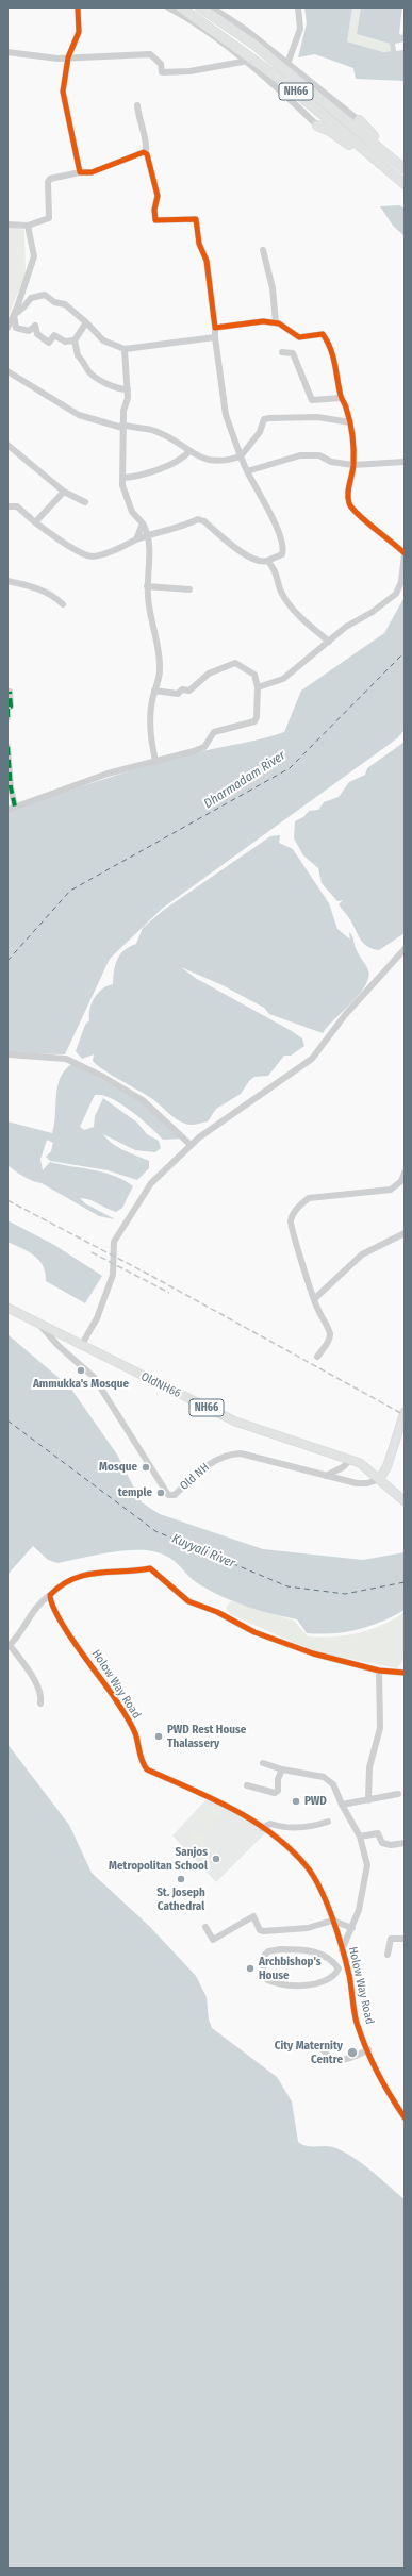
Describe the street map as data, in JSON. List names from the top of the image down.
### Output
{
  "streets": {
    "highway": ["NH66"],
    "main road": ["OldNH66"],
    "street": ["Old NH", "Holow Way Road"]
  },
  "crossings": [
    ["OldNH66", "Old NH"]
  ],
  "water": ["Dharmadam River", "Kuyyali River"],
  "places": [
    "Ammukka's Mosque",
    "Mosque",
    "temple",
    "PWD Rest House Thalassery",
    "PWD",
    "Sanjos Metropolitan School",
    "St. Joseph Cathedral",
    "Archbishop's House",
    "City Maternity Centre"
  ]
}
